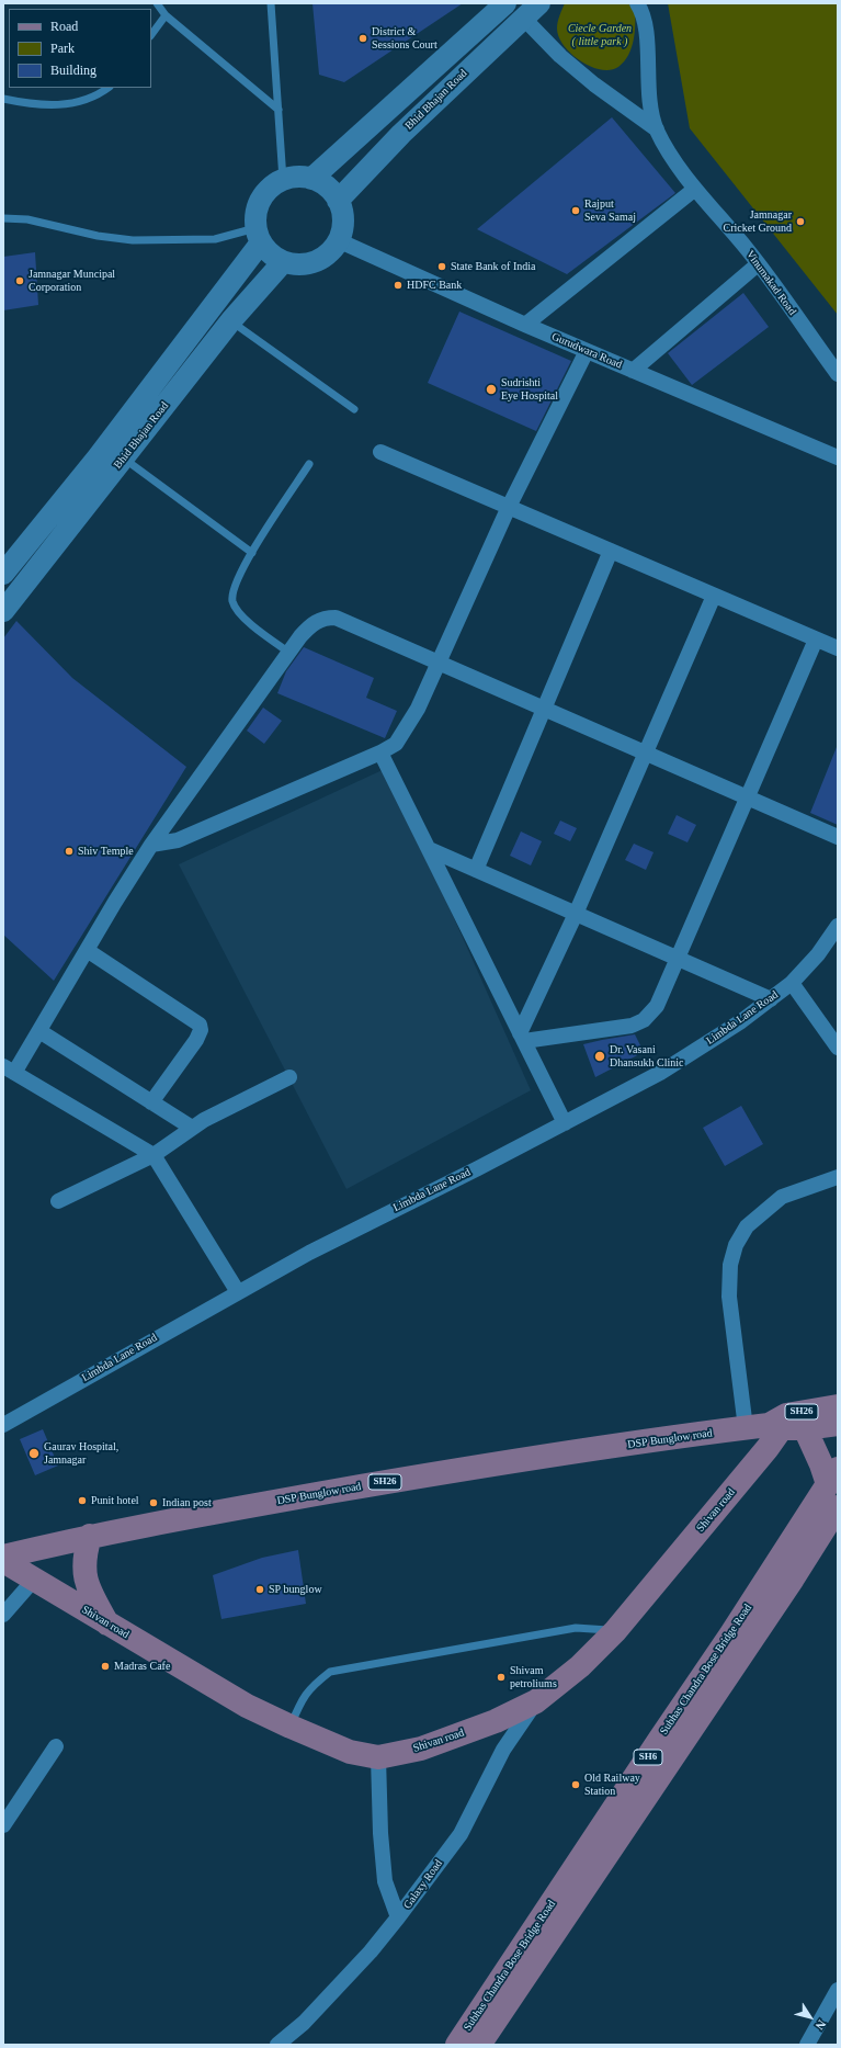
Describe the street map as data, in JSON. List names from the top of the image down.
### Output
{
  "streets": {
    "main road": [
      "Bhid Bhajan Road",
      "SH26",
      "DSP Bunglow road",
      "Shivan road",
      "Subhas Chandra Bose Bridge Road",
      "SH6"
    ],
    "street": [
      "Vinumakad Road",
      "Gurudwara Road",
      "Limbda Lane Road",
      "Galaxy Road"
    ]
  },
  "crossings": [
    ["Bhid Bhajan Road", "Vinumakad Road"],
    ["Bhid Bhajan Road", "Gurudwara Road"],
    ["DSP Bunglow road", "Shivan road"],
    ["Shivan road", "Galaxy Road"]
  ],
  "parks": ["Ciecle Garden ( little park )"],
  "places": [
    "District & Sessions Court",
    "Rajput Seva Samaj",
    "Jamnagar Cricket Ground",
    "State Bank of India",
    "Jamnagar Muncipal Corporation",
    "HDFC Bank",
    "Sudrishti Eye Hospital",
    "Shiv Temple",
    "Dr. Vasani Dhansukh Clinic",
    "Gaurav Hospital, Jamnagar",
    "Punit hotel",
    "Indian post",
    "SP bunglow",
    "Madras Cafe",
    "Shivam petroliums",
    "Old Railway Station"
  ],
  "legend": ["Road", "Park", "Building"],
  "north": "bottom right"
}
